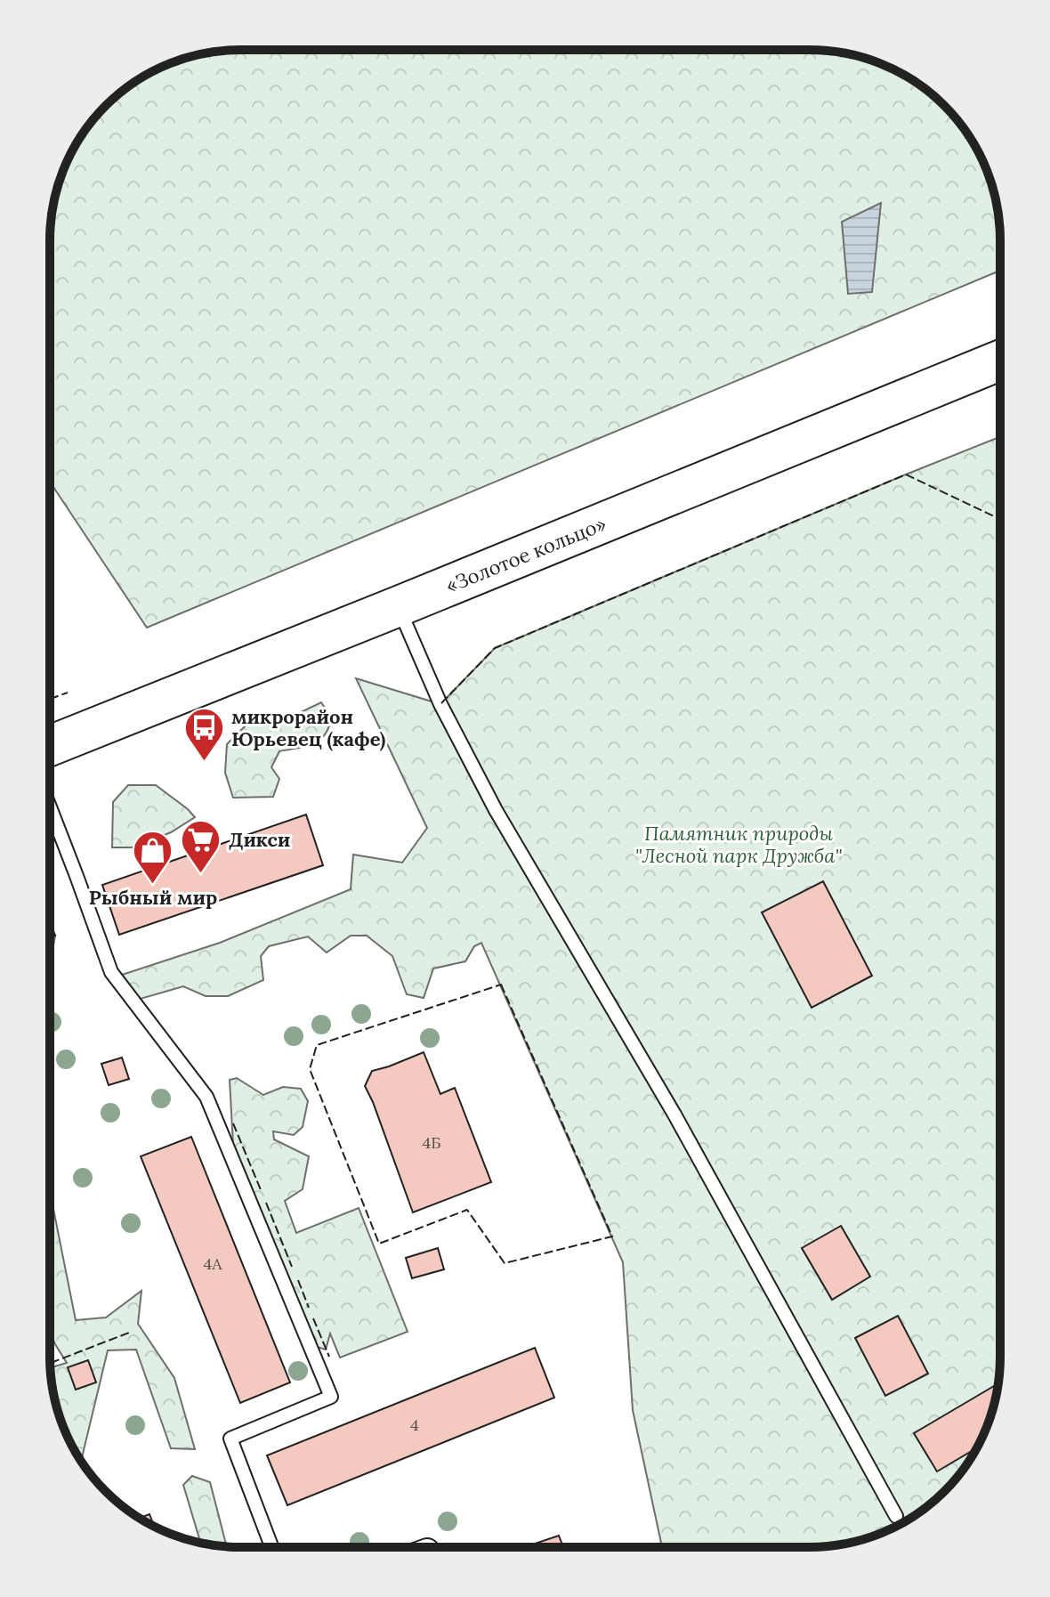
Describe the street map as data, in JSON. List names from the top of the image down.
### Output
{
  "streets": {
    "highway": ["«Золотое кольцо»"]
  },
  "parks": ["Памятник природы \"Лесной парк Дружба\""],
  "places": {
    "bus stop": ["микрорайон Юрьевец (кафе)"],
    "supermarket": ["Дикси"],
    "shop": ["Рыбный мир"]
  },
  "house_numbers": ["4Б", "4А", "4"]
}
